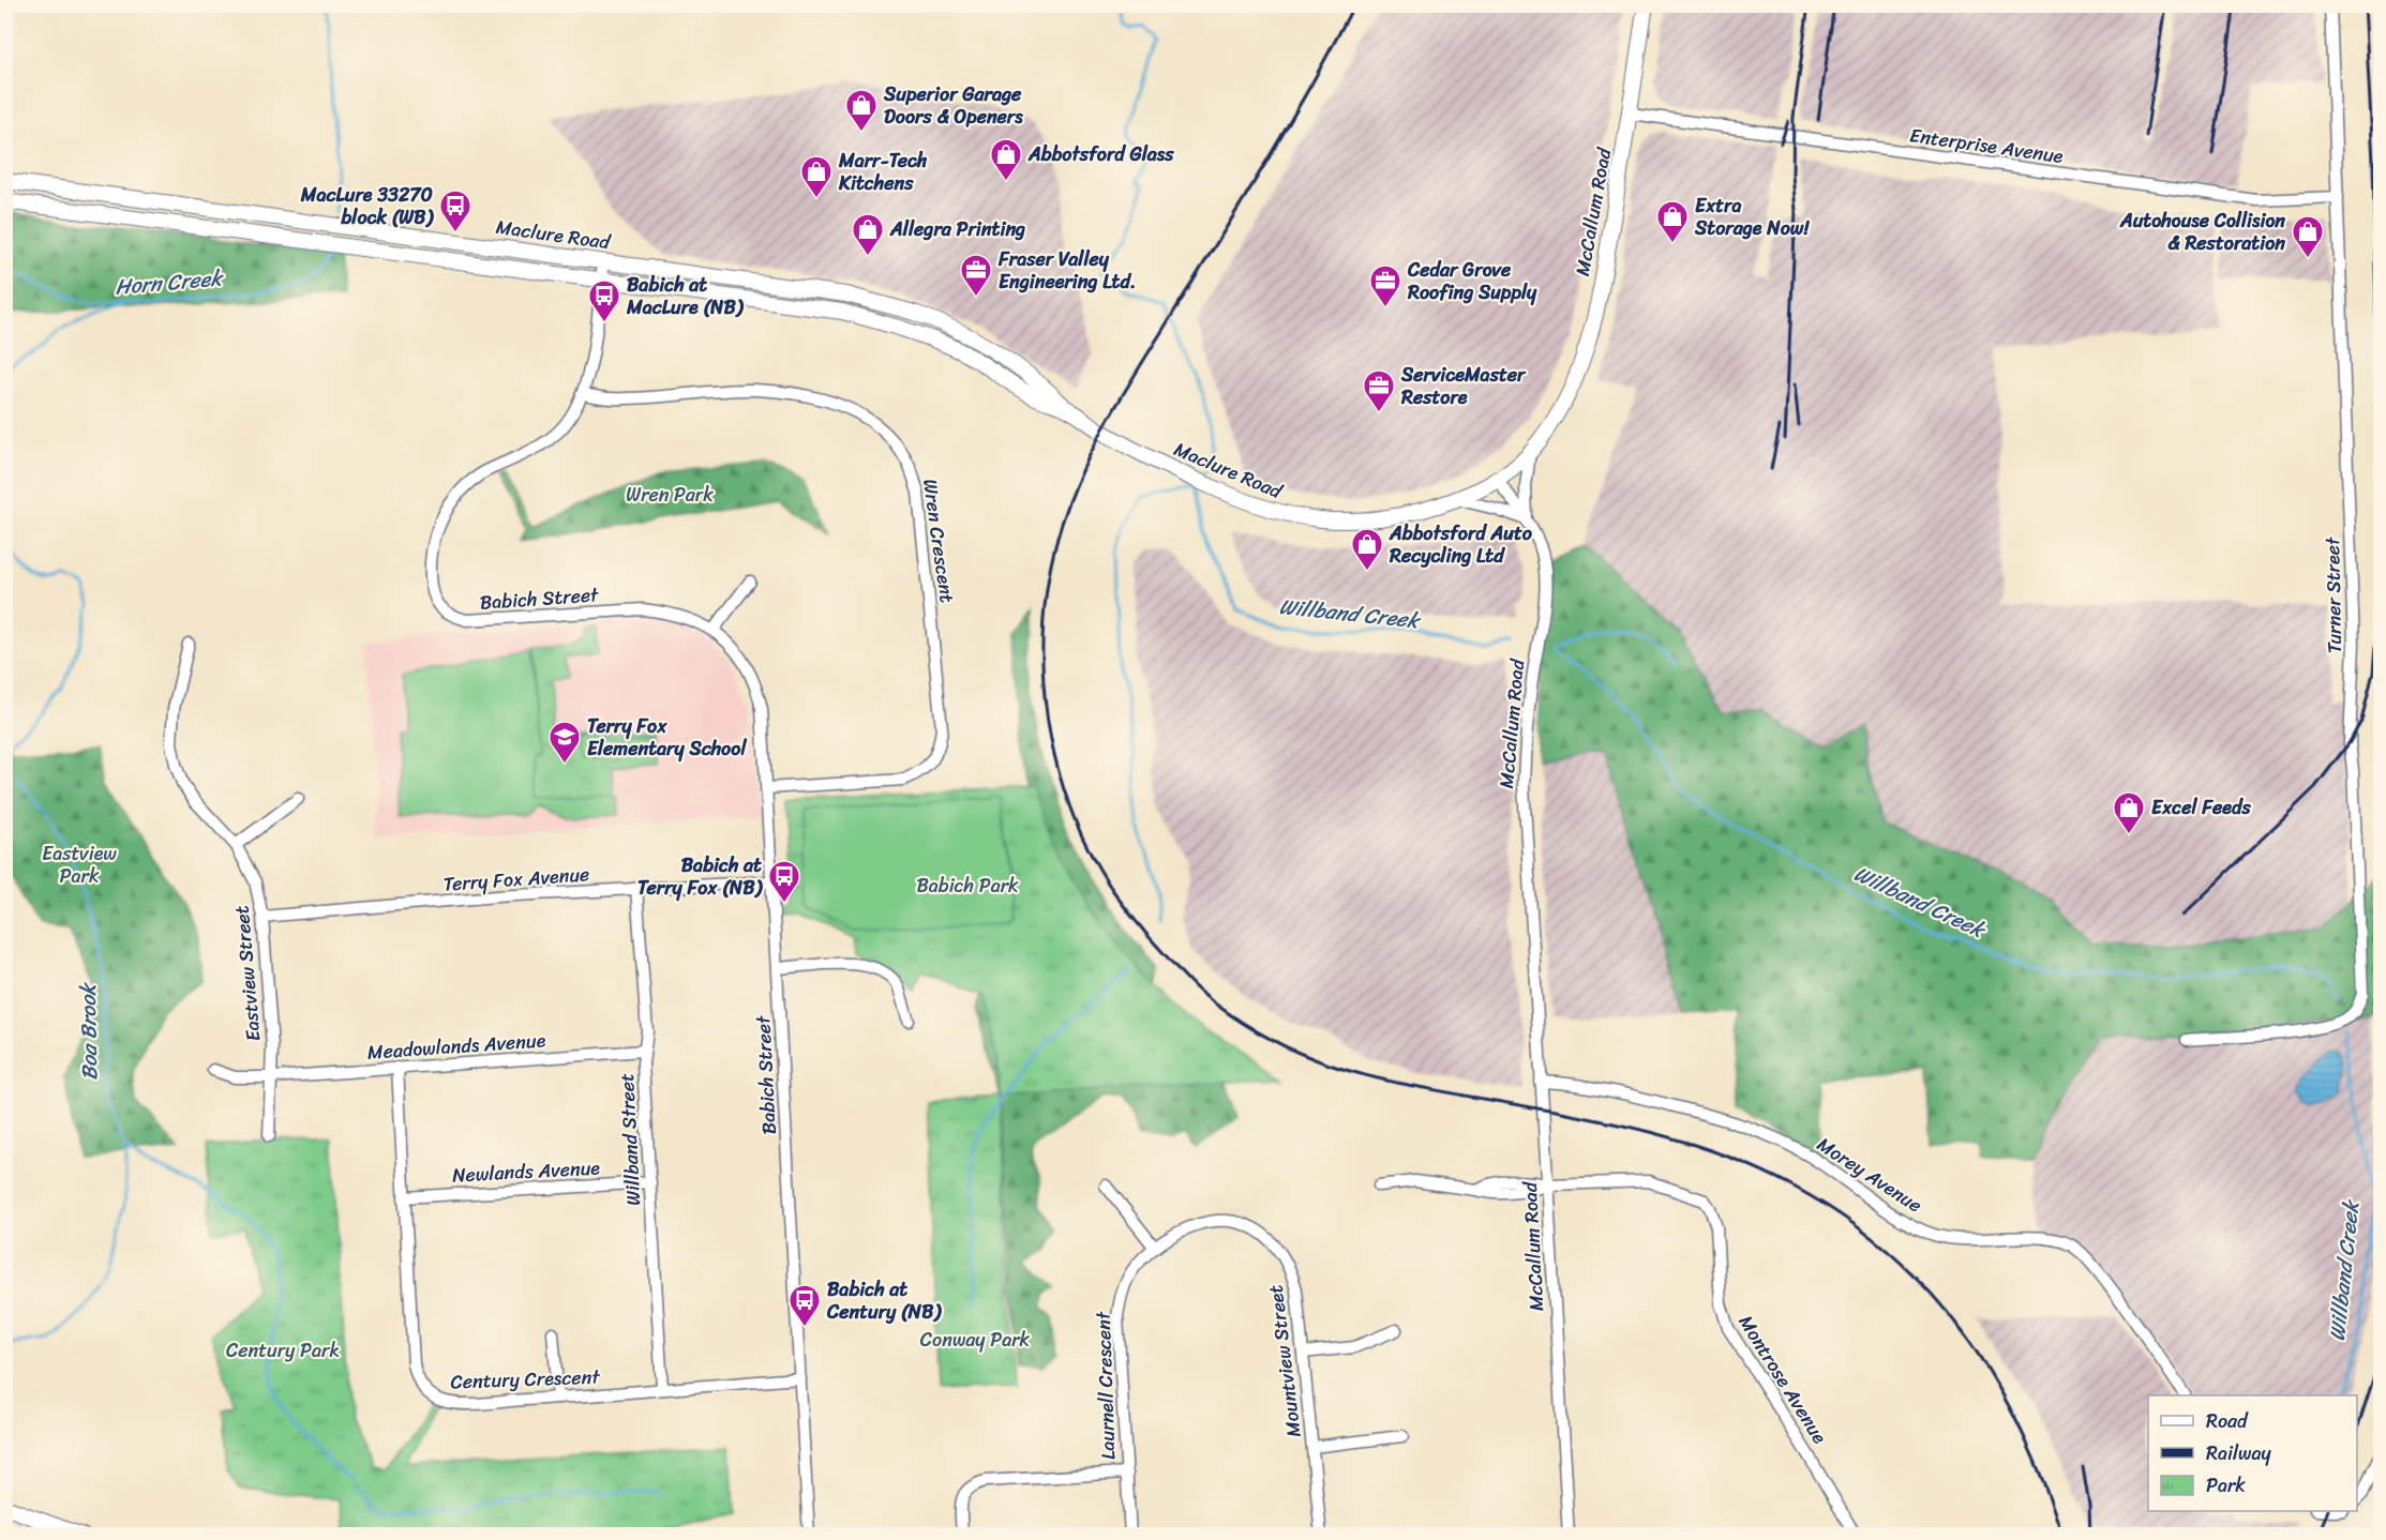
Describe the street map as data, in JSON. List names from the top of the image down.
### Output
{
  "streets": {
    "main road": ["McCallum Road", "Maclure Road"],
    "street": [
      "Enterprise Avenue",
      "Wren Crescent",
      "Turner Street",
      "Babich Street",
      "Terry Fox Avenue",
      "Eastview Street",
      "Meadowlands Avenue",
      "Willband Street",
      "Newlands Avenue",
      "Morey Avenue",
      "Mountview Street",
      "Century Crescent",
      "Montrose Avenue",
      "Laurnell Crescent"
    ]
  },
  "crossings": [
    ["Enterprise Avenue", "McCallum Road"],
    ["Enterprise Avenue", "Turner Street"],
    ["McCallum Road", "Maclure Road"],
    ["McCallum Road", "Morey Avenue"],
    ["McCallum Road", "Montrose Avenue"],
    ["Maclure Road", "Babich Street"],
    ["Wren Crescent", "Babich Street"],
    ["Babich Street", "Terry Fox Avenue"],
    ["Babich Street", "Century Crescent"],
    ["Terry Fox Avenue", "Eastview Street"],
    ["Terry Fox Avenue", "Willband Street"],
    ["Eastview Street", "Meadowlands Avenue"],
    ["Meadowlands Avenue", "Willband Street"],
    ["Meadowlands Avenue", "Century Crescent"],
    ["Willband Street", "Newlands Avenue"],
    ["Willband Street", "Century Crescent"],
    ["Newlands Avenue", "Century Crescent"],
    ["Mountview Street", "Laurnell Crescent"]
  ],
  "water": ["Horn Creek", "Willband Creek", "Boa Brook"],
  "parks": [
    "Wren Park",
    "Eastview Park",
    "Babich Park",
    "Conway Park",
    "Century Park"
  ],
  "places": {
    "shop": [
      "Superior Garage Doors & Openers",
      "Abbotsford Glass",
      "Marr-Tech Kitchens",
      "Extra Storage Now!",
      "Allegra Printing",
      "Autohouse Collision & Restoration",
      "Abbotsford Auto Recycling Ltd",
      "Excel Feeds"
    ],
    "bus stop": [
      "MacLure 33270 block (WB)",
      "Babich at MacLure (NB)",
      "Babich at Terry Fox (NB)",
      "Babich at Century (NB)"
    ],
    "office": ["Fraser Valley Engineering Ltd.", "Cedar Grove Roofing Supply", "ServiceMaster Restore"],
    "school or university": ["Terry Fox Elementary School"]
  },
  "legend": ["Road", "Railway", "Park"]
}
